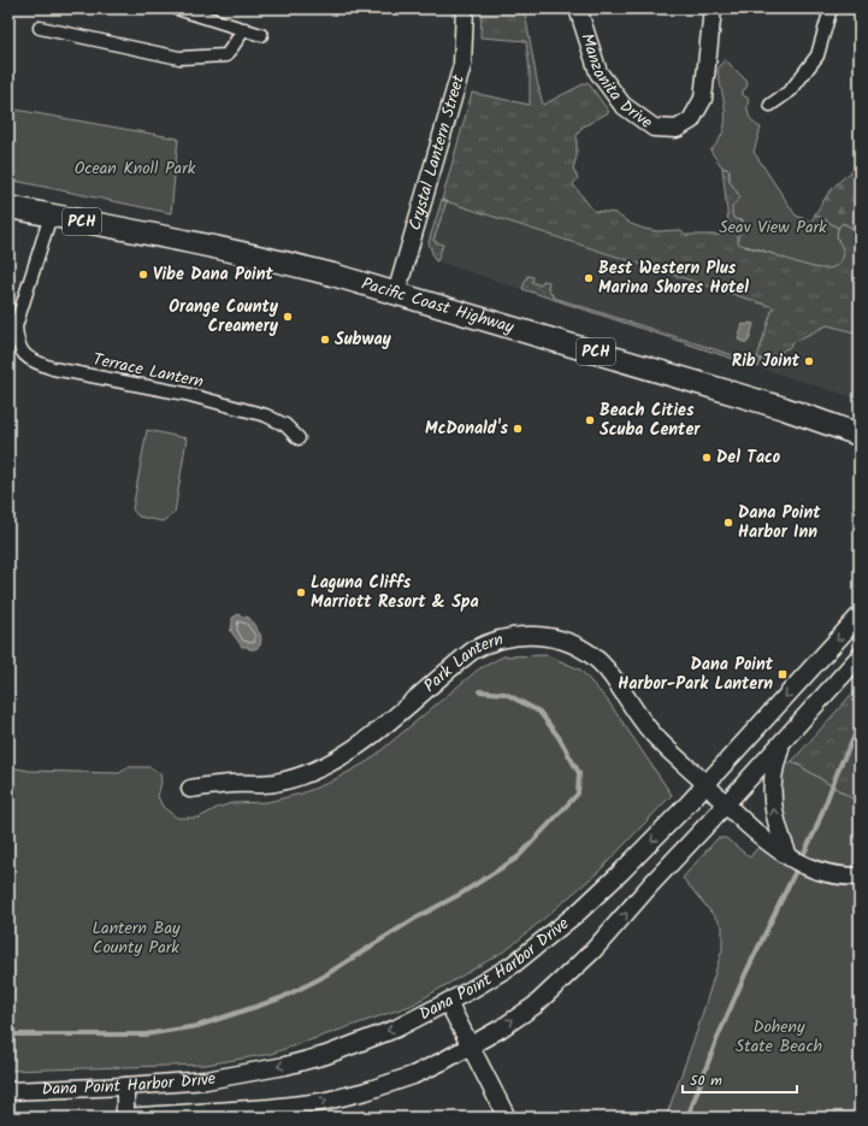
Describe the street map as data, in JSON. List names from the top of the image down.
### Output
{
  "streets": {
    "highway": ["PCH", "Pacific Coast Highway"],
    "main road": [
      "Manzanita Drive",
      "Crystal Lantern Street",
      "Park Lantern",
      "Dana Point Harbor Drive"
    ],
    "street": ["Terrace Lantern"]
  },
  "crossings": [
    ["Crystal Lantern Street", "Pacific Coast Highway"],
    ["Park Lantern", "Dana Point Harbor Drive"]
  ],
  "parks": [
    "Ocean Knoll Park",
    "Seav View Park",
    "Lantern Bay County Park",
    "Doheny State Beach"
  ],
  "places": {
    "other": [
      "Vibe Dana Point",
      "Best Western Plus Marina Shores Hotel",
      "Orange County Creamery",
      "Subway",
      "Rib Joint",
      "Beach Cities Scuba Center",
      "McDonald's",
      "Del Taco",
      "Dana Point Harbor Inn",
      "Laguna Cliffs Marriott Resort & Spa"
    ],
    "transit": ["Dana Point Harbor-Park Lantern"]
  },
  "scale_bar": "50 m"
}
